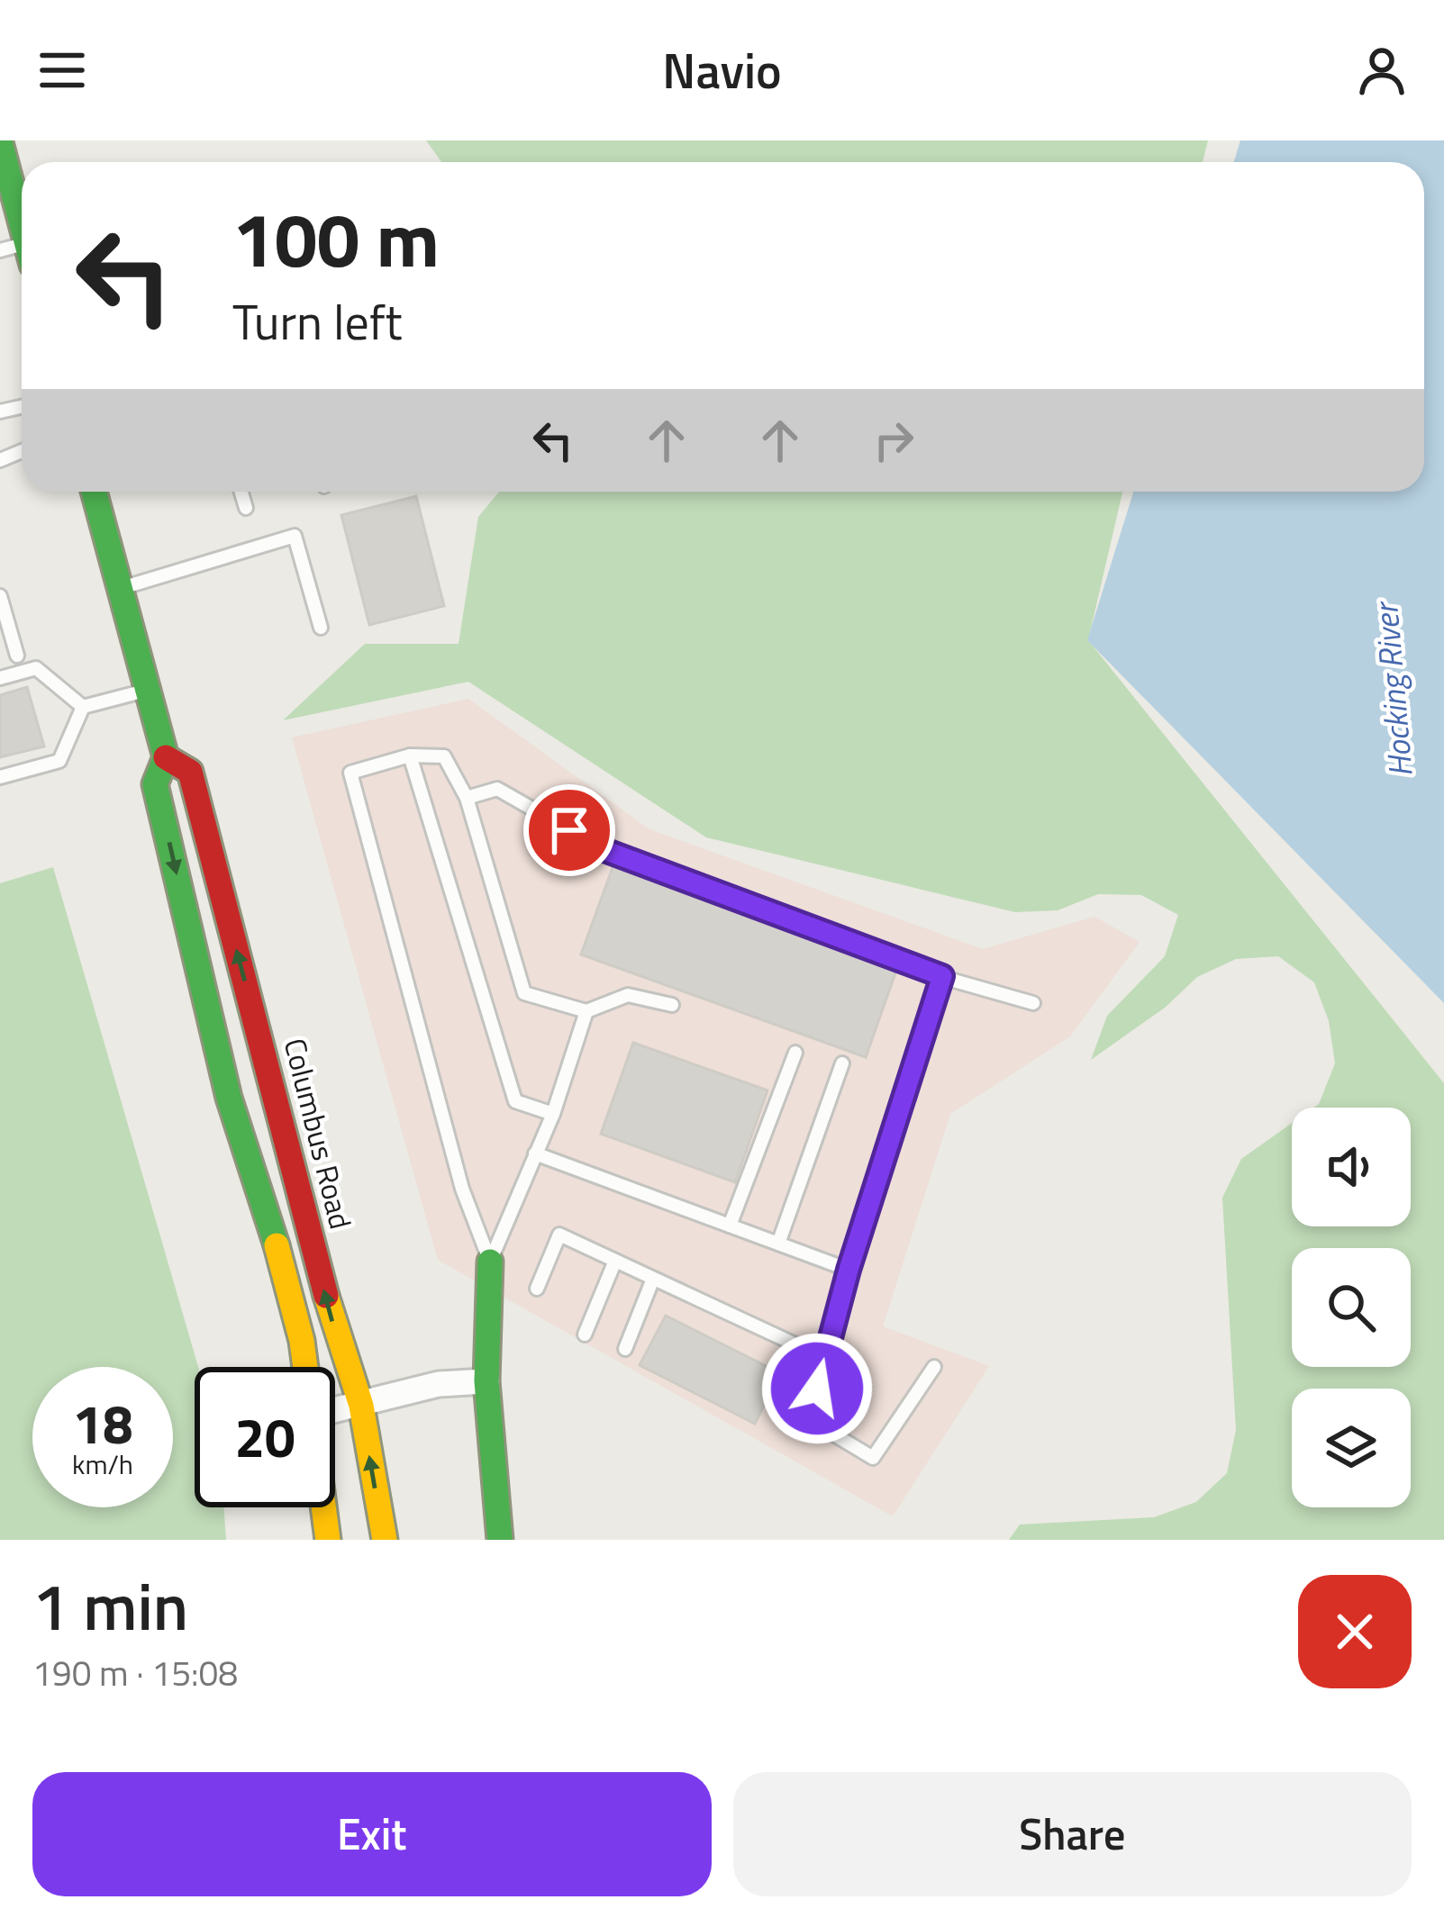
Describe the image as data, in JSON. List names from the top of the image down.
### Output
{
  "streets": {
    "main road": ["Columbus Road"]
  },
  "water": ["Hocking River"],
  "page": {
    "header": "Navio",
    "turn": ["100 m", "Turn left"],
    "speed": "18 km/h",
    "limit": "20",
    "heading": ["1 min", "190 m · 15:08"],
    "buttons": ["Exit", "Share"]
  }
}
